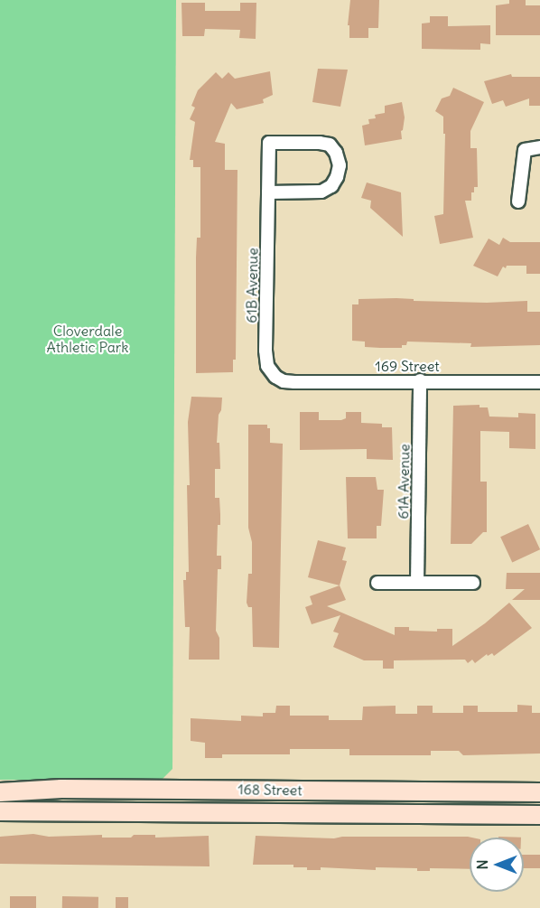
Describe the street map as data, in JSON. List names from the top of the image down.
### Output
{
  "streets": {
    "main road": ["168 Street"],
    "street": ["61B Avenue", "169 Street", "61A Avenue"]
  },
  "crossings": [
    ["61B Avenue", "169 Street"],
    ["169 Street", "61A Avenue"]
  ],
  "parks": ["Cloverdale Athletic Park"],
  "north": "left"
}
